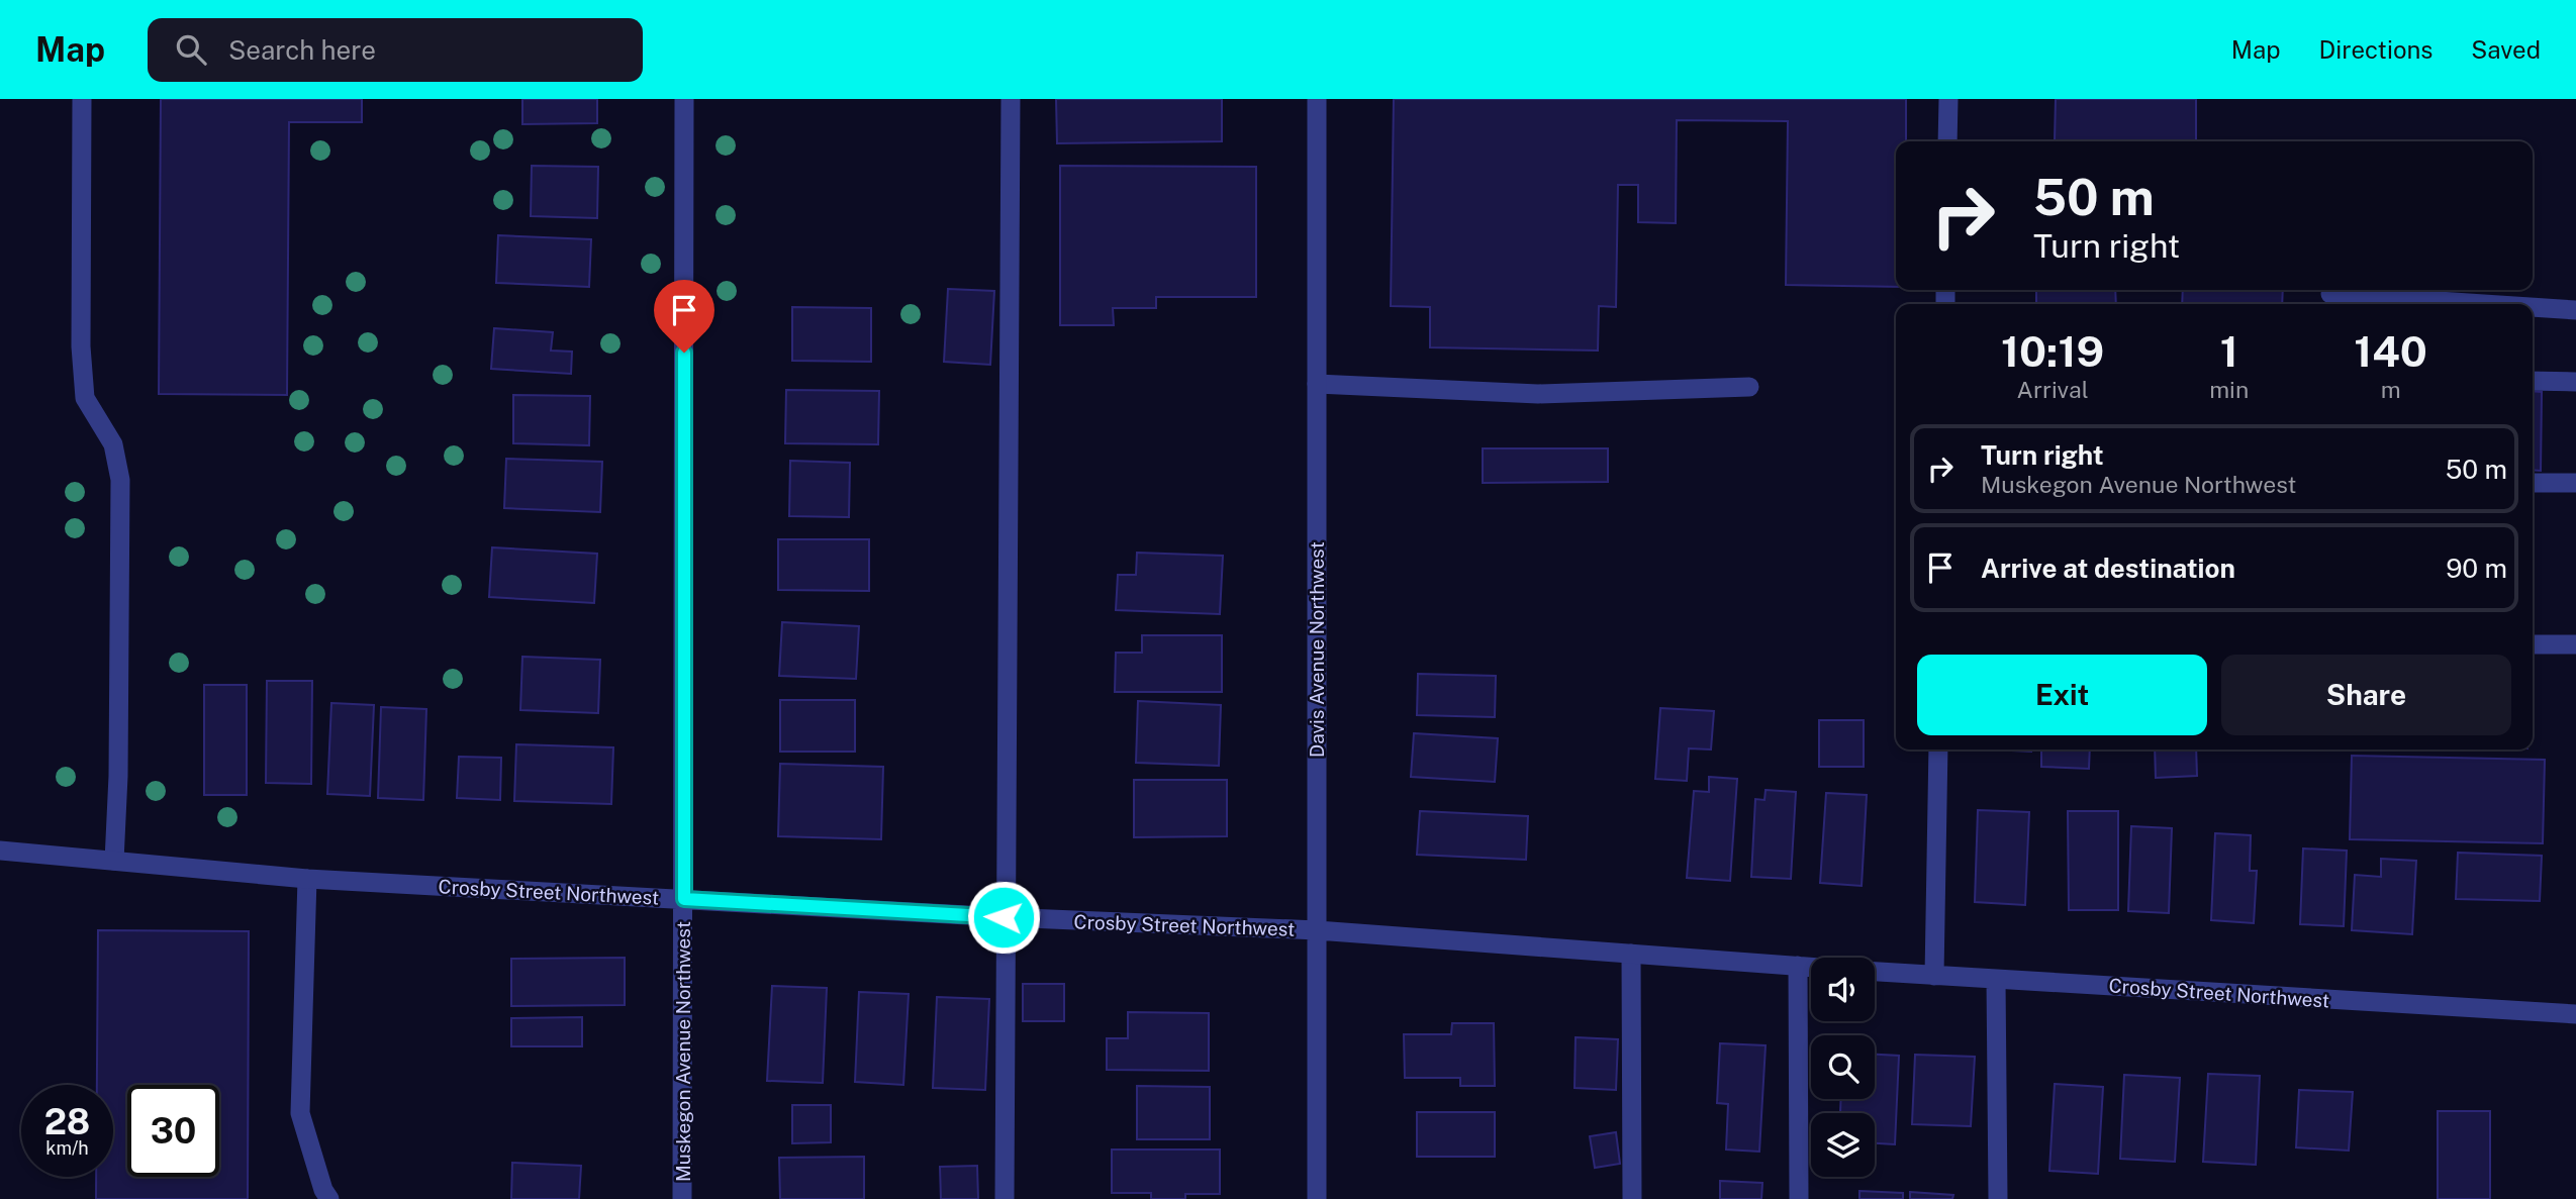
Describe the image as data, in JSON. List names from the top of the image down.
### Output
{
  "streets": {
    "street": ["Davis Avenue Northwest", "Crosby Street Northwest", "Muskegon Avenue Northwest"]
  },
  "crossings": [
    ["Davis Avenue Northwest", "Crosby Street Northwest"],
    ["Crosby Street Northwest", "Muskegon Avenue Northwest"]
  ],
  "page": {
    "header": "Map",
    "search": "Search here",
    "nav": ["Map", "Directions", "Saved"],
    "turn": ["50 m", "Turn right"],
    "eta": [
      "10:19",
      "Arrival",
      "1",
      "min",
      "140",
      "m"
    ],
    "list": [
      {
        "name": "Turn right",
        "note": "Muskegon Avenue Northwest",
        "value": "50 m"
      },
      {
        "name": "Arrive at destination",
        "value": "90 m"
      }
    ],
    "buttons": ["Exit", "Share"],
    "speed": "28 km/h",
    "limit": "30"
  }
}
